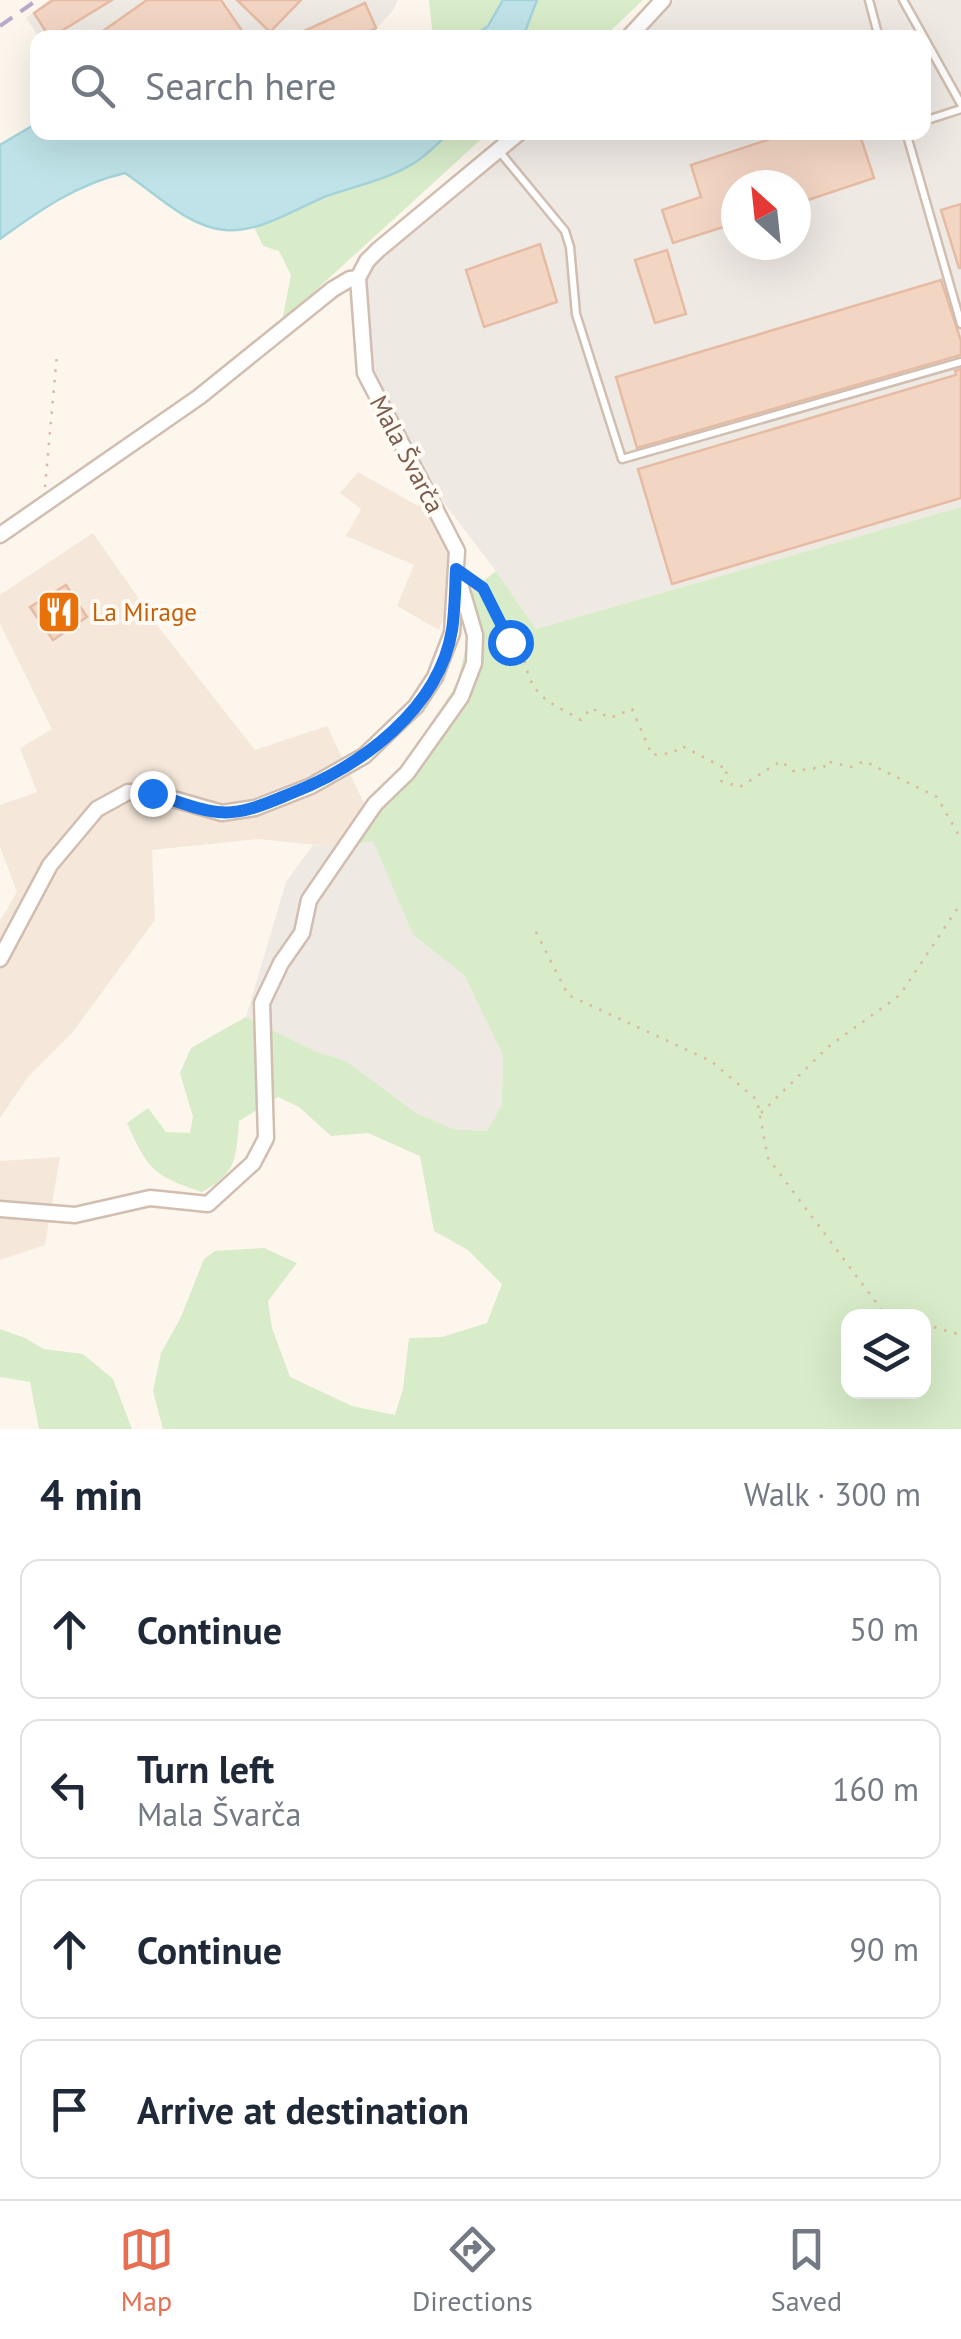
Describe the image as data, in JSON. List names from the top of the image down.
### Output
{
  "streets": {
    "street": ["Mala Švarča"]
  },
  "places": {
    "restaurant": ["La Mirage"]
  },
  "north": "top left",
  "page": {
    "search": "Search here",
    "heading": ["4 min", "Walk · 300 m"],
    "list": [
      ["Continue", "50 m"],
      ["Turn left", "Mala Švarča", "160 m"],
      ["Continue", "90 m"],
      "Arrive at destination"
    ],
    "nav": ["Map", "Directions", "Saved"]
  }
}
